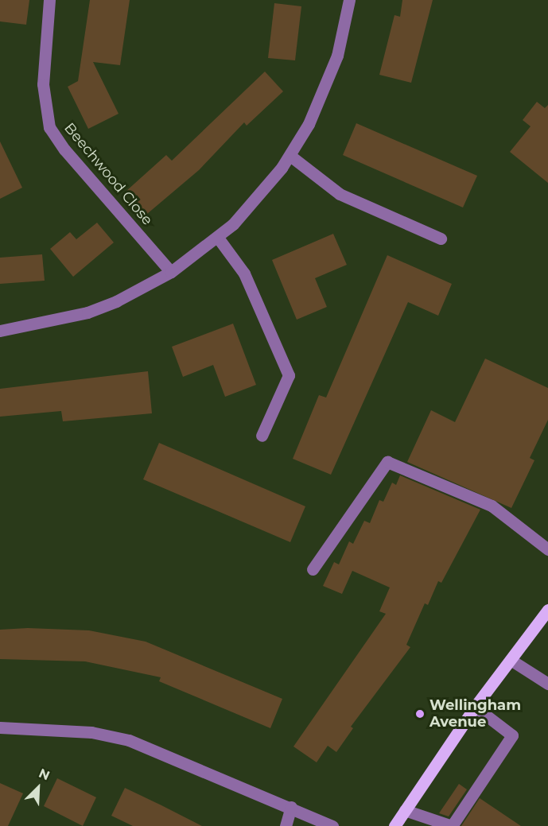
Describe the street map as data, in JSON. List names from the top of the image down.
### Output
{
  "streets": {
    "street": ["Beechwood Close"]
  },
  "places": ["Wellingham Avenue"],
  "north": "top right"
}
